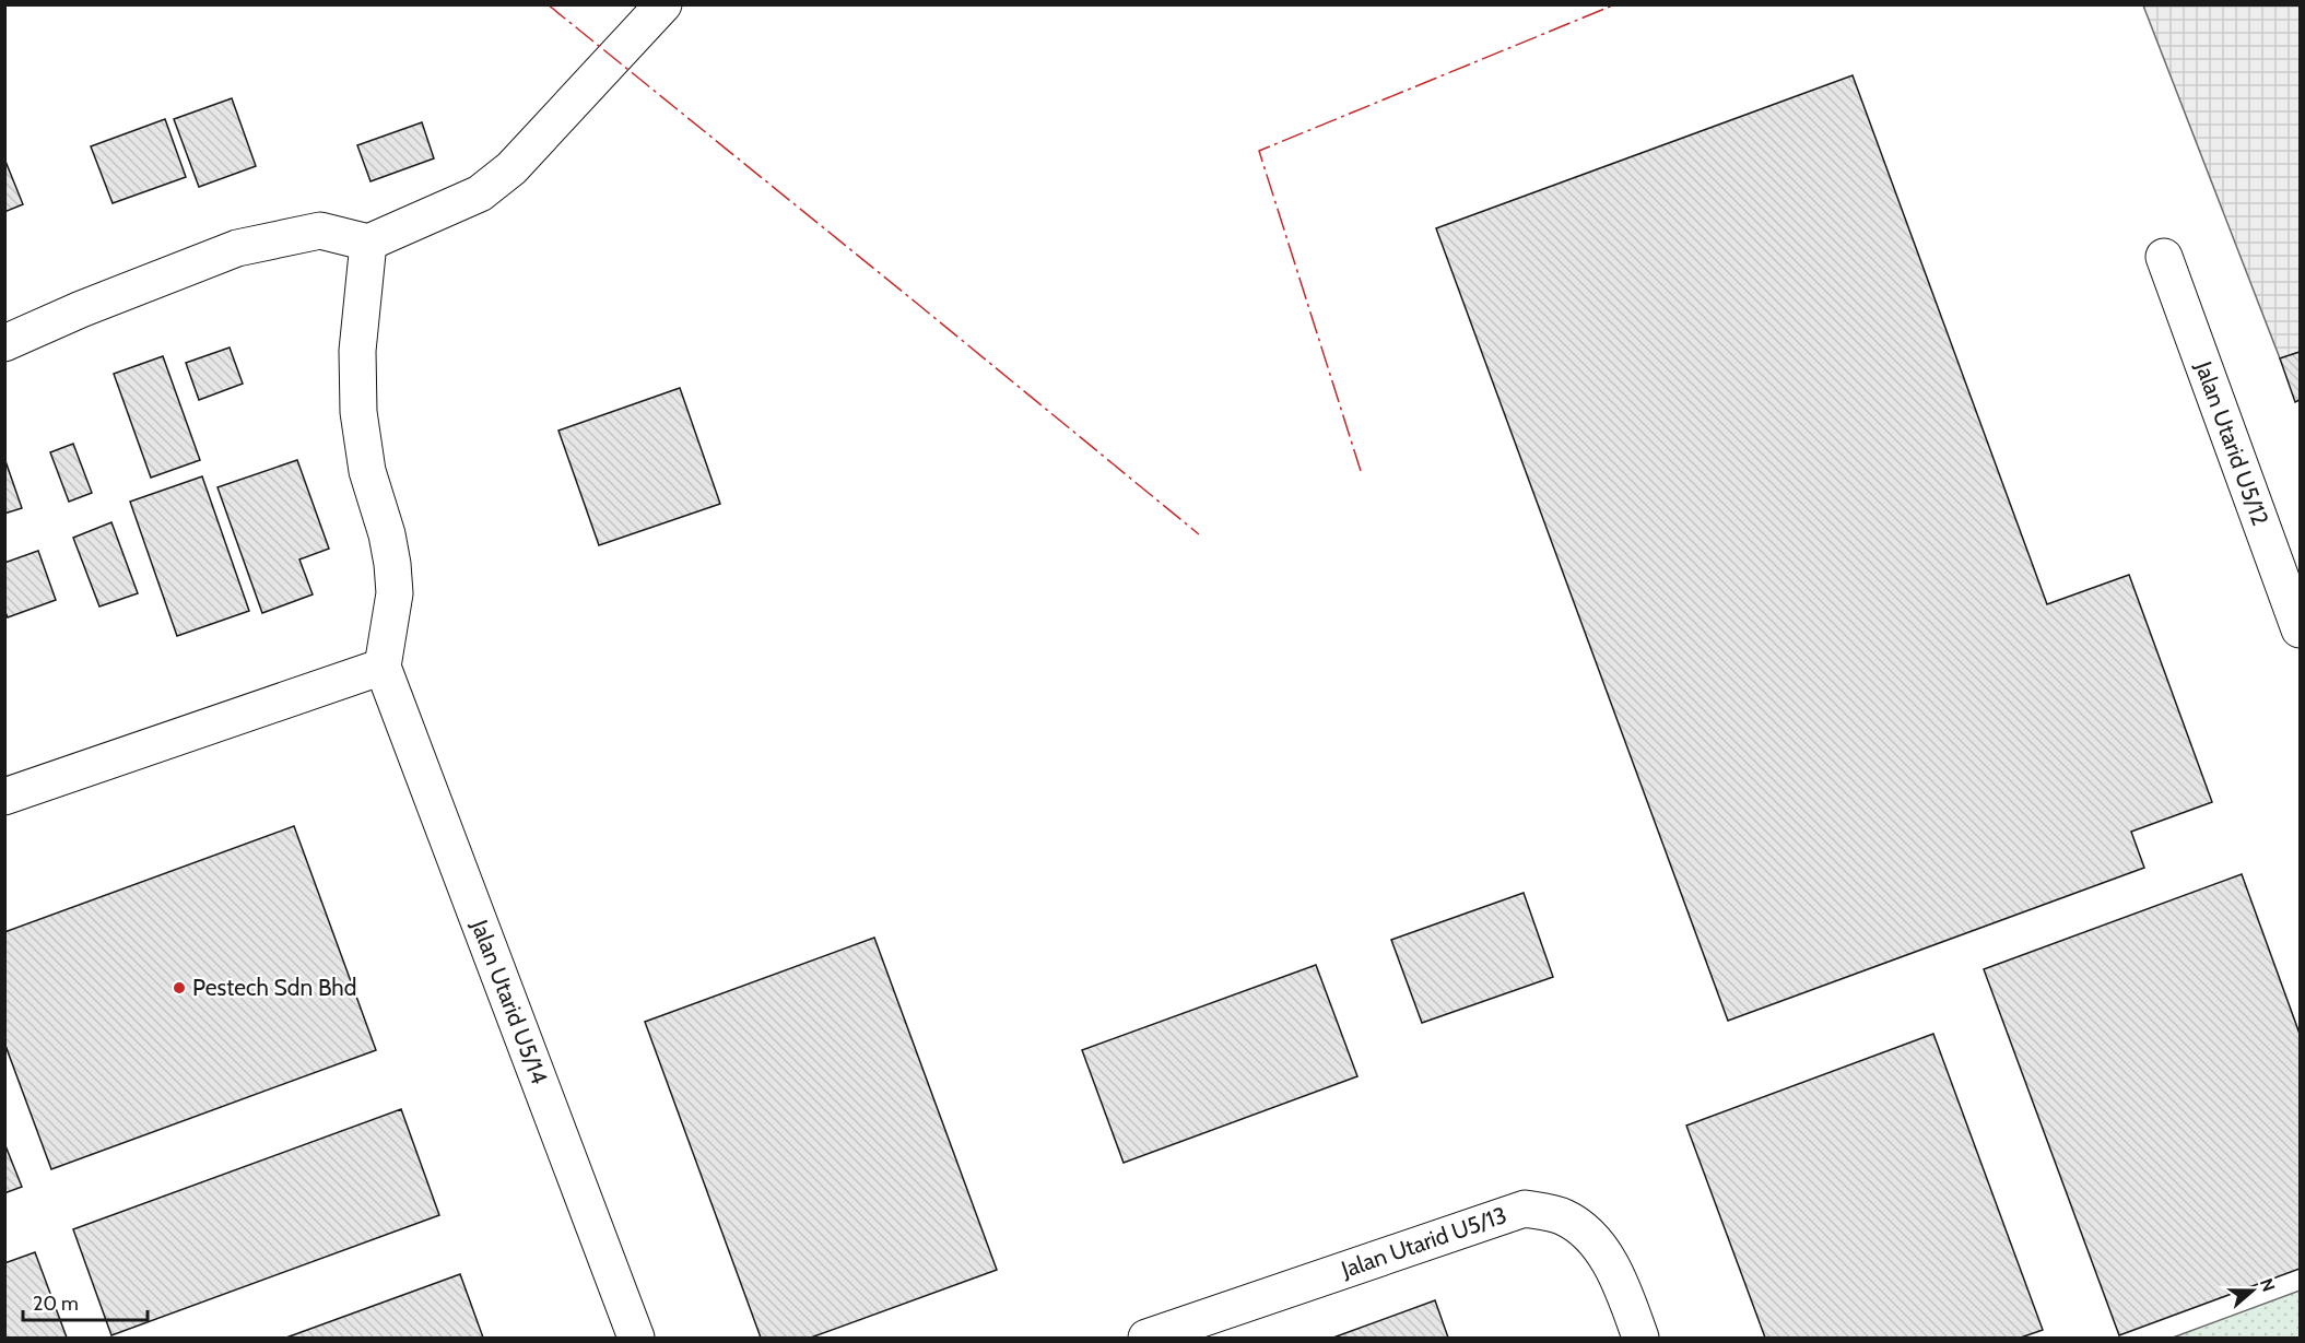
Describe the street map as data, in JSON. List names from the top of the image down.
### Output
{
  "streets": {
    "street": ["Jalan Utarid U5/12", "Jalan Utarid U5/14", "Jalan Utarid U5/13"]
  },
  "places": ["Pestech Sdn Bhd"],
  "scale_bar": "20 m",
  "north": "right"
}
